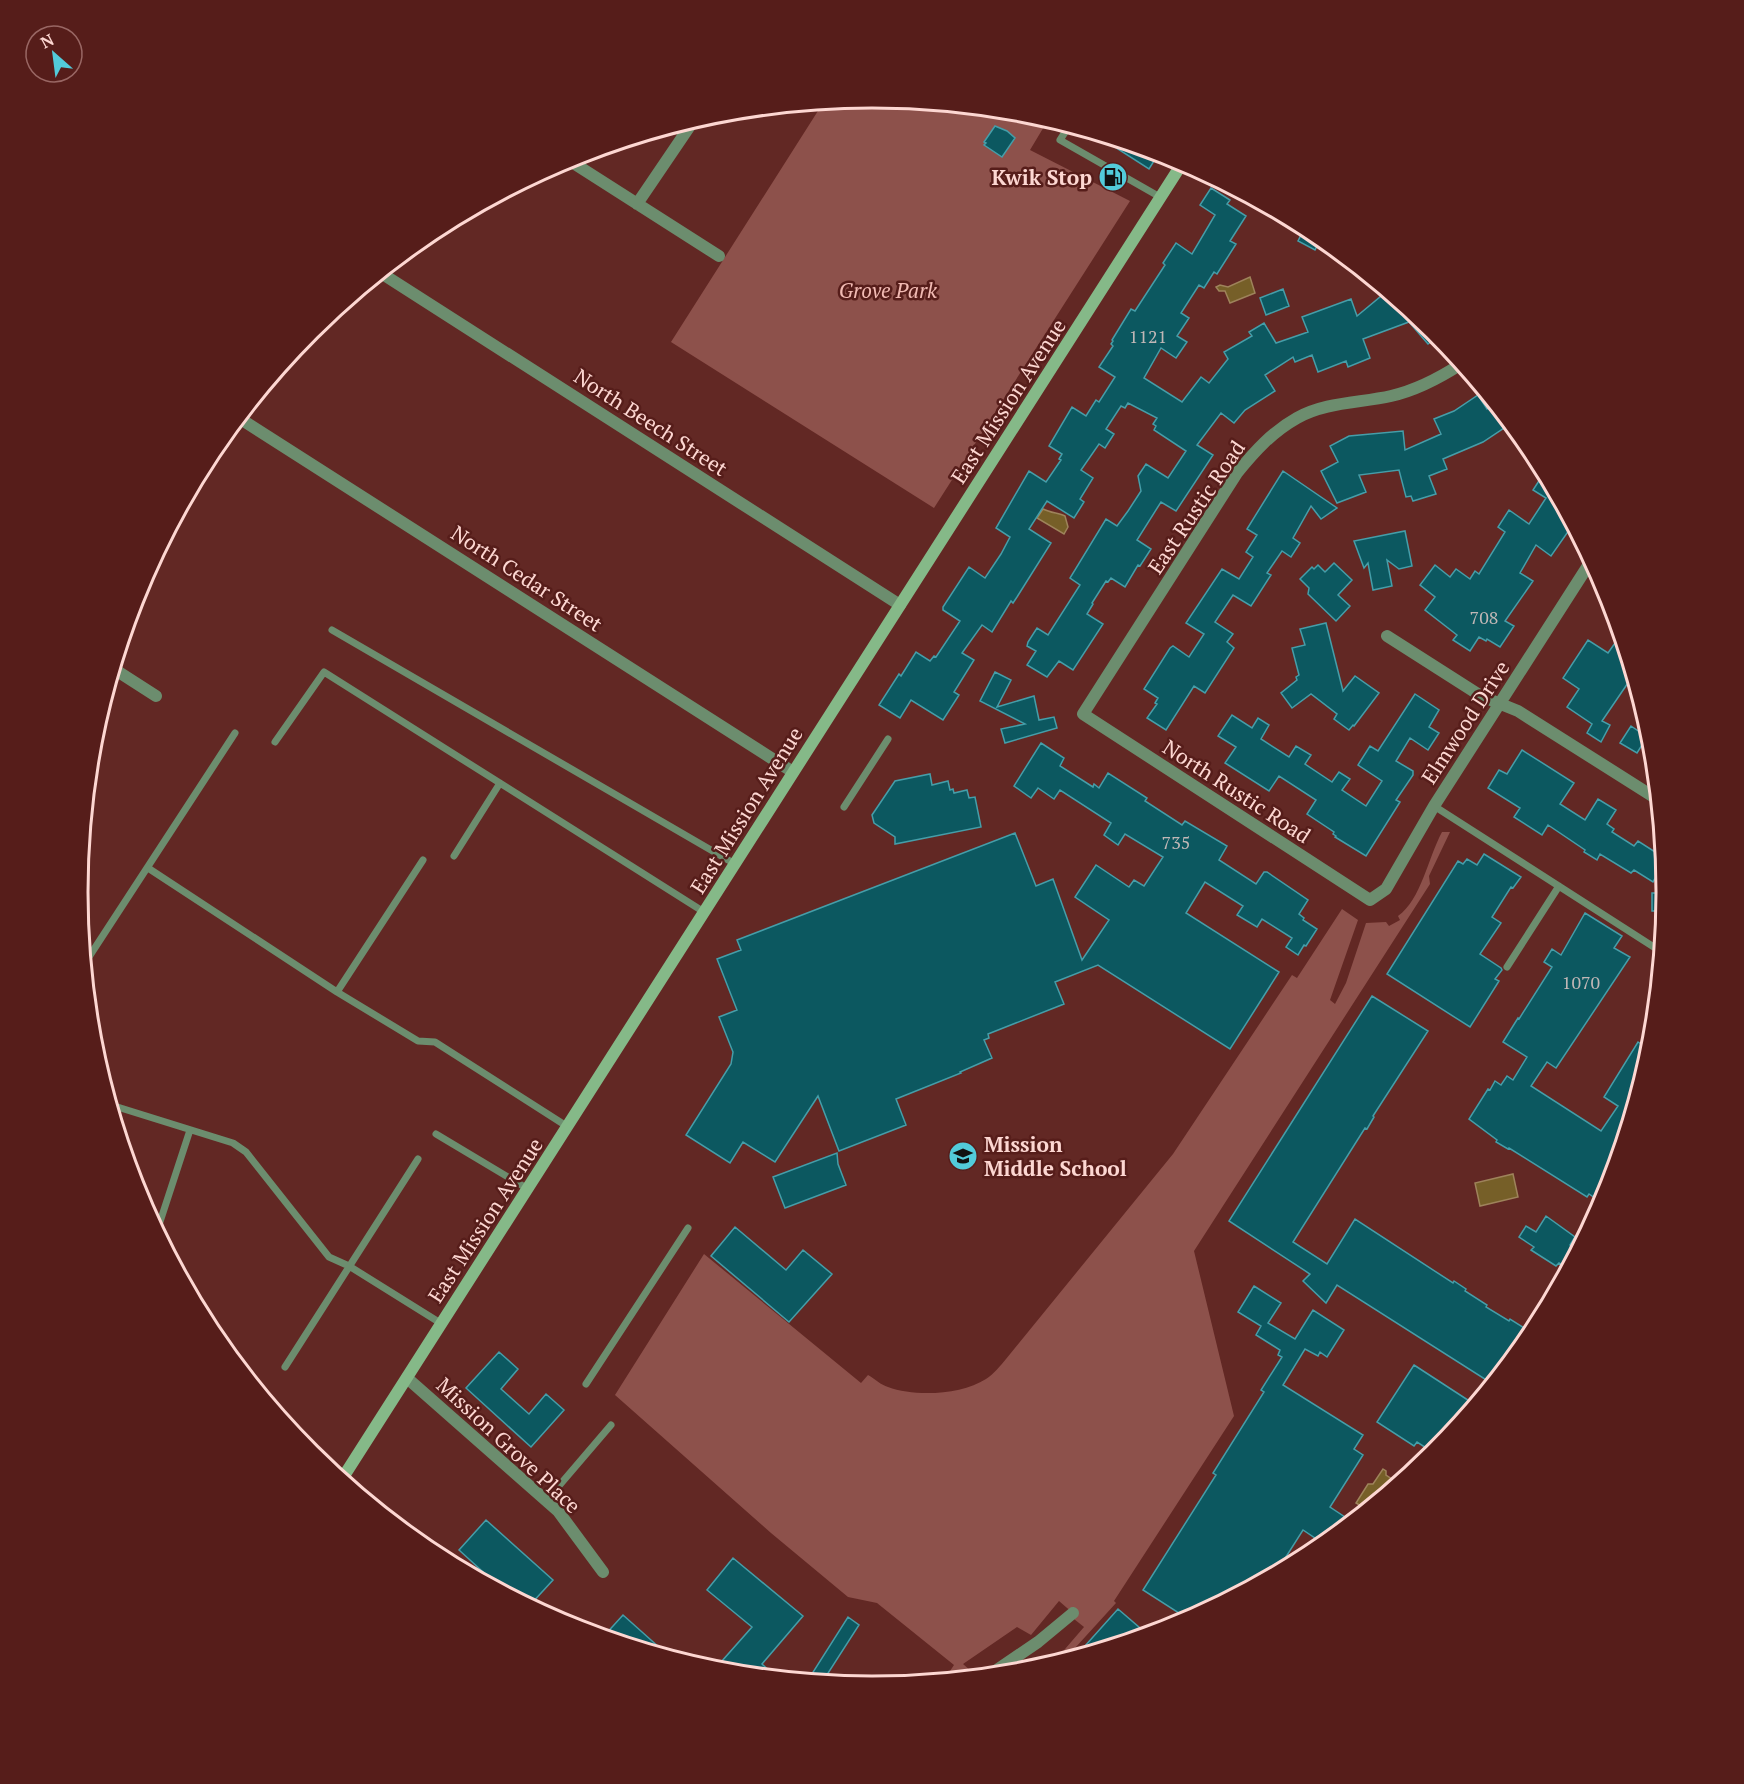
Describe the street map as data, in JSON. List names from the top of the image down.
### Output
{
  "streets": {
    "main road": ["East Mission Avenue"],
    "street": [
      "North Beech Street",
      "East Rustic Road",
      "North Cedar Street",
      "Elmwood Drive",
      "North Rustic Road",
      "Mission Grove Place"
    ]
  },
  "crossings": [
    ["East Mission Avenue", "North Beech Street"],
    ["East Mission Avenue", "North Cedar Street"],
    ["East Mission Avenue", "Mission Grove Place"],
    ["East Rustic Road", "North Rustic Road"],
    ["Elmwood Drive", "North Rustic Road"]
  ],
  "parks": ["Grove Park"],
  "places": {
    "fuel station": ["Kwik Stop"],
    "school or university": ["Mission Middle School"]
  },
  "house_numbers": [
    "1121",
    "708",
    "735",
    "1070"
  ],
  "north": "top left"
}
